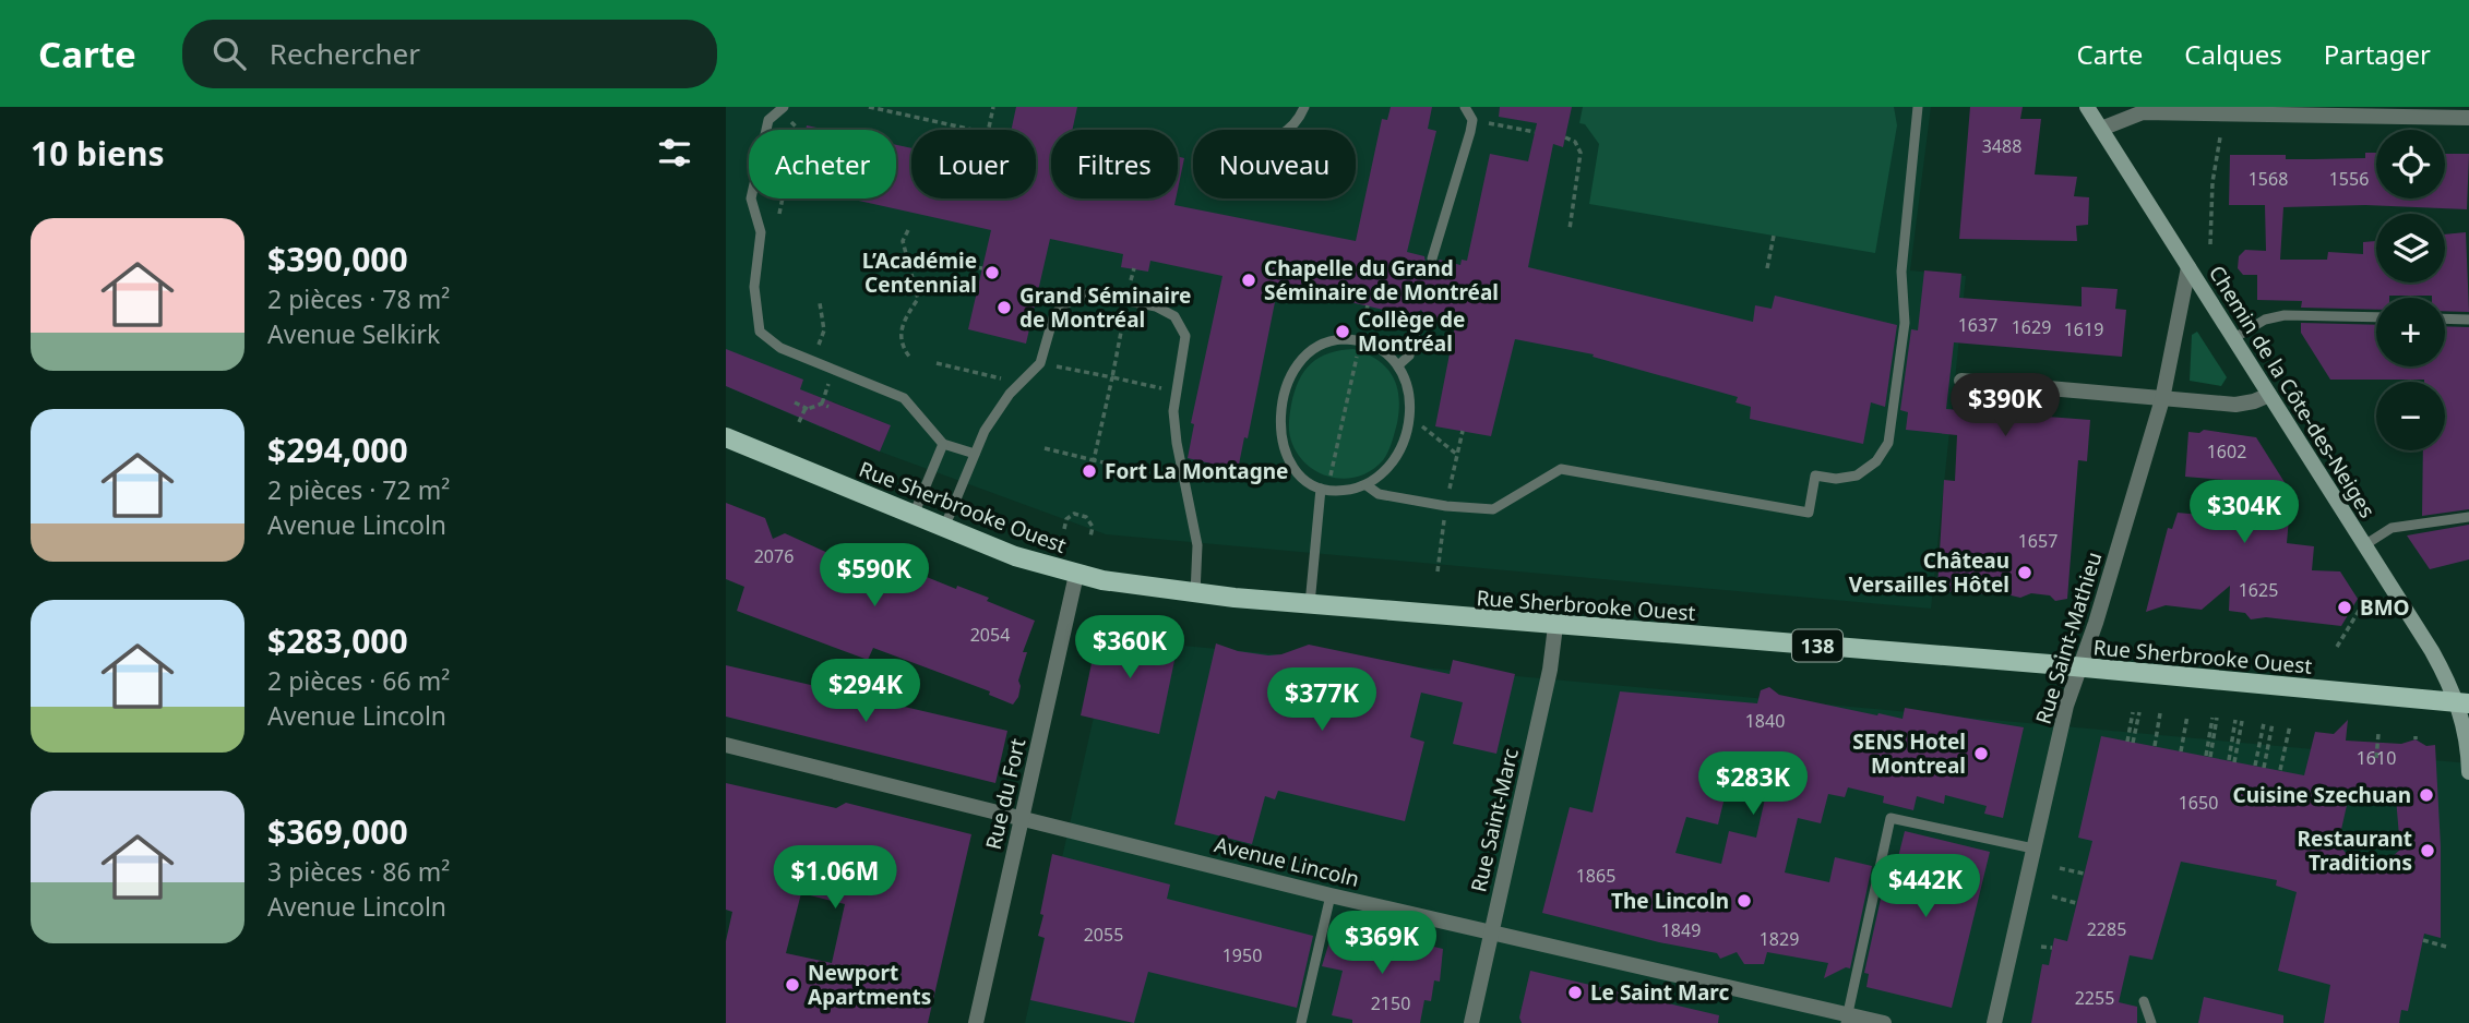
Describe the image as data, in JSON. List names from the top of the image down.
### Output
{
  "streets": {
    "main road": ["Chemin de la Côte-des-Neiges", "Rue Sherbrooke Ouest", "138"],
    "street": [
      "Rue Saint-Mathieu",
      "Rue du Fort",
      "Rue Saint-Marc",
      "Avenue Lincoln"
    ]
  },
  "crossings": [
    ["Chemin de la Côte-des-Neiges", "Rue Sherbrooke Ouest"],
    ["Chemin de la Côte-des-Neiges", "Rue Saint-Mathieu"],
    ["Rue Sherbrooke Ouest", "Rue Saint-Mathieu"],
    ["Rue Sherbrooke Ouest", "Rue du Fort"],
    ["Rue Sherbrooke Ouest", "Rue Saint-Marc"],
    ["Rue du Fort", "Avenue Lincoln"],
    ["Rue Saint-Marc", "Avenue Lincoln"]
  ],
  "places": [
    "L’Académie Centennial",
    "Chapelle du Grand Séminaire de Montréal",
    "Grand Séminaire de Montréal",
    "Collège de Montréal",
    "Fort La Montagne",
    "Château Versailles Hôtel",
    "BMO",
    "SENS Hotel Montreal",
    "Cuisine Szechuan",
    "Restaurant Traditions",
    "The Lincoln",
    "Newport Apartments",
    "Le Saint Marc"
  ],
  "house_numbers": [
    "3488",
    "1568",
    "1556",
    "1637",
    "1629",
    "1619",
    "1602",
    "1657",
    "2076",
    "1625",
    "2054",
    "1840",
    "1610",
    "1650",
    "1865",
    "2285",
    "1849",
    "2055",
    "1829",
    "1950",
    "2255",
    "2150"
  ],
  "page": {
    "header": "Carte",
    "search": "Rechercher",
    "nav": ["Carte", "Calques", "Partager"],
    "heading": "10 biens",
    "map_buttons": ["+", "−"],
    "chip": [
      "Acheter",
      "Louer",
      "Filtres",
      "Nouveau"
    ],
    "list": [
      {
        "name": "$390,000",
        "note": "2 pièces · 78 m² · Avenue Selkirk"
      },
      {
        "name": "$294,000",
        "note": "2 pièces · 72 m² · Avenue Lincoln"
      },
      {
        "name": "$283,000",
        "note": "2 pièces · 66 m² · Avenue Lincoln"
      },
      {
        "name": "$369,000",
        "note": "3 pièces · 86 m² · Avenue Lincoln"
      }
    ],
    "price": [
      "$390K",
      "$304K",
      "$590K",
      "$360K",
      "$294K",
      "$377K",
      "$283K",
      "$1.06M",
      "$442K",
      "$369K"
    ]
  }
}
